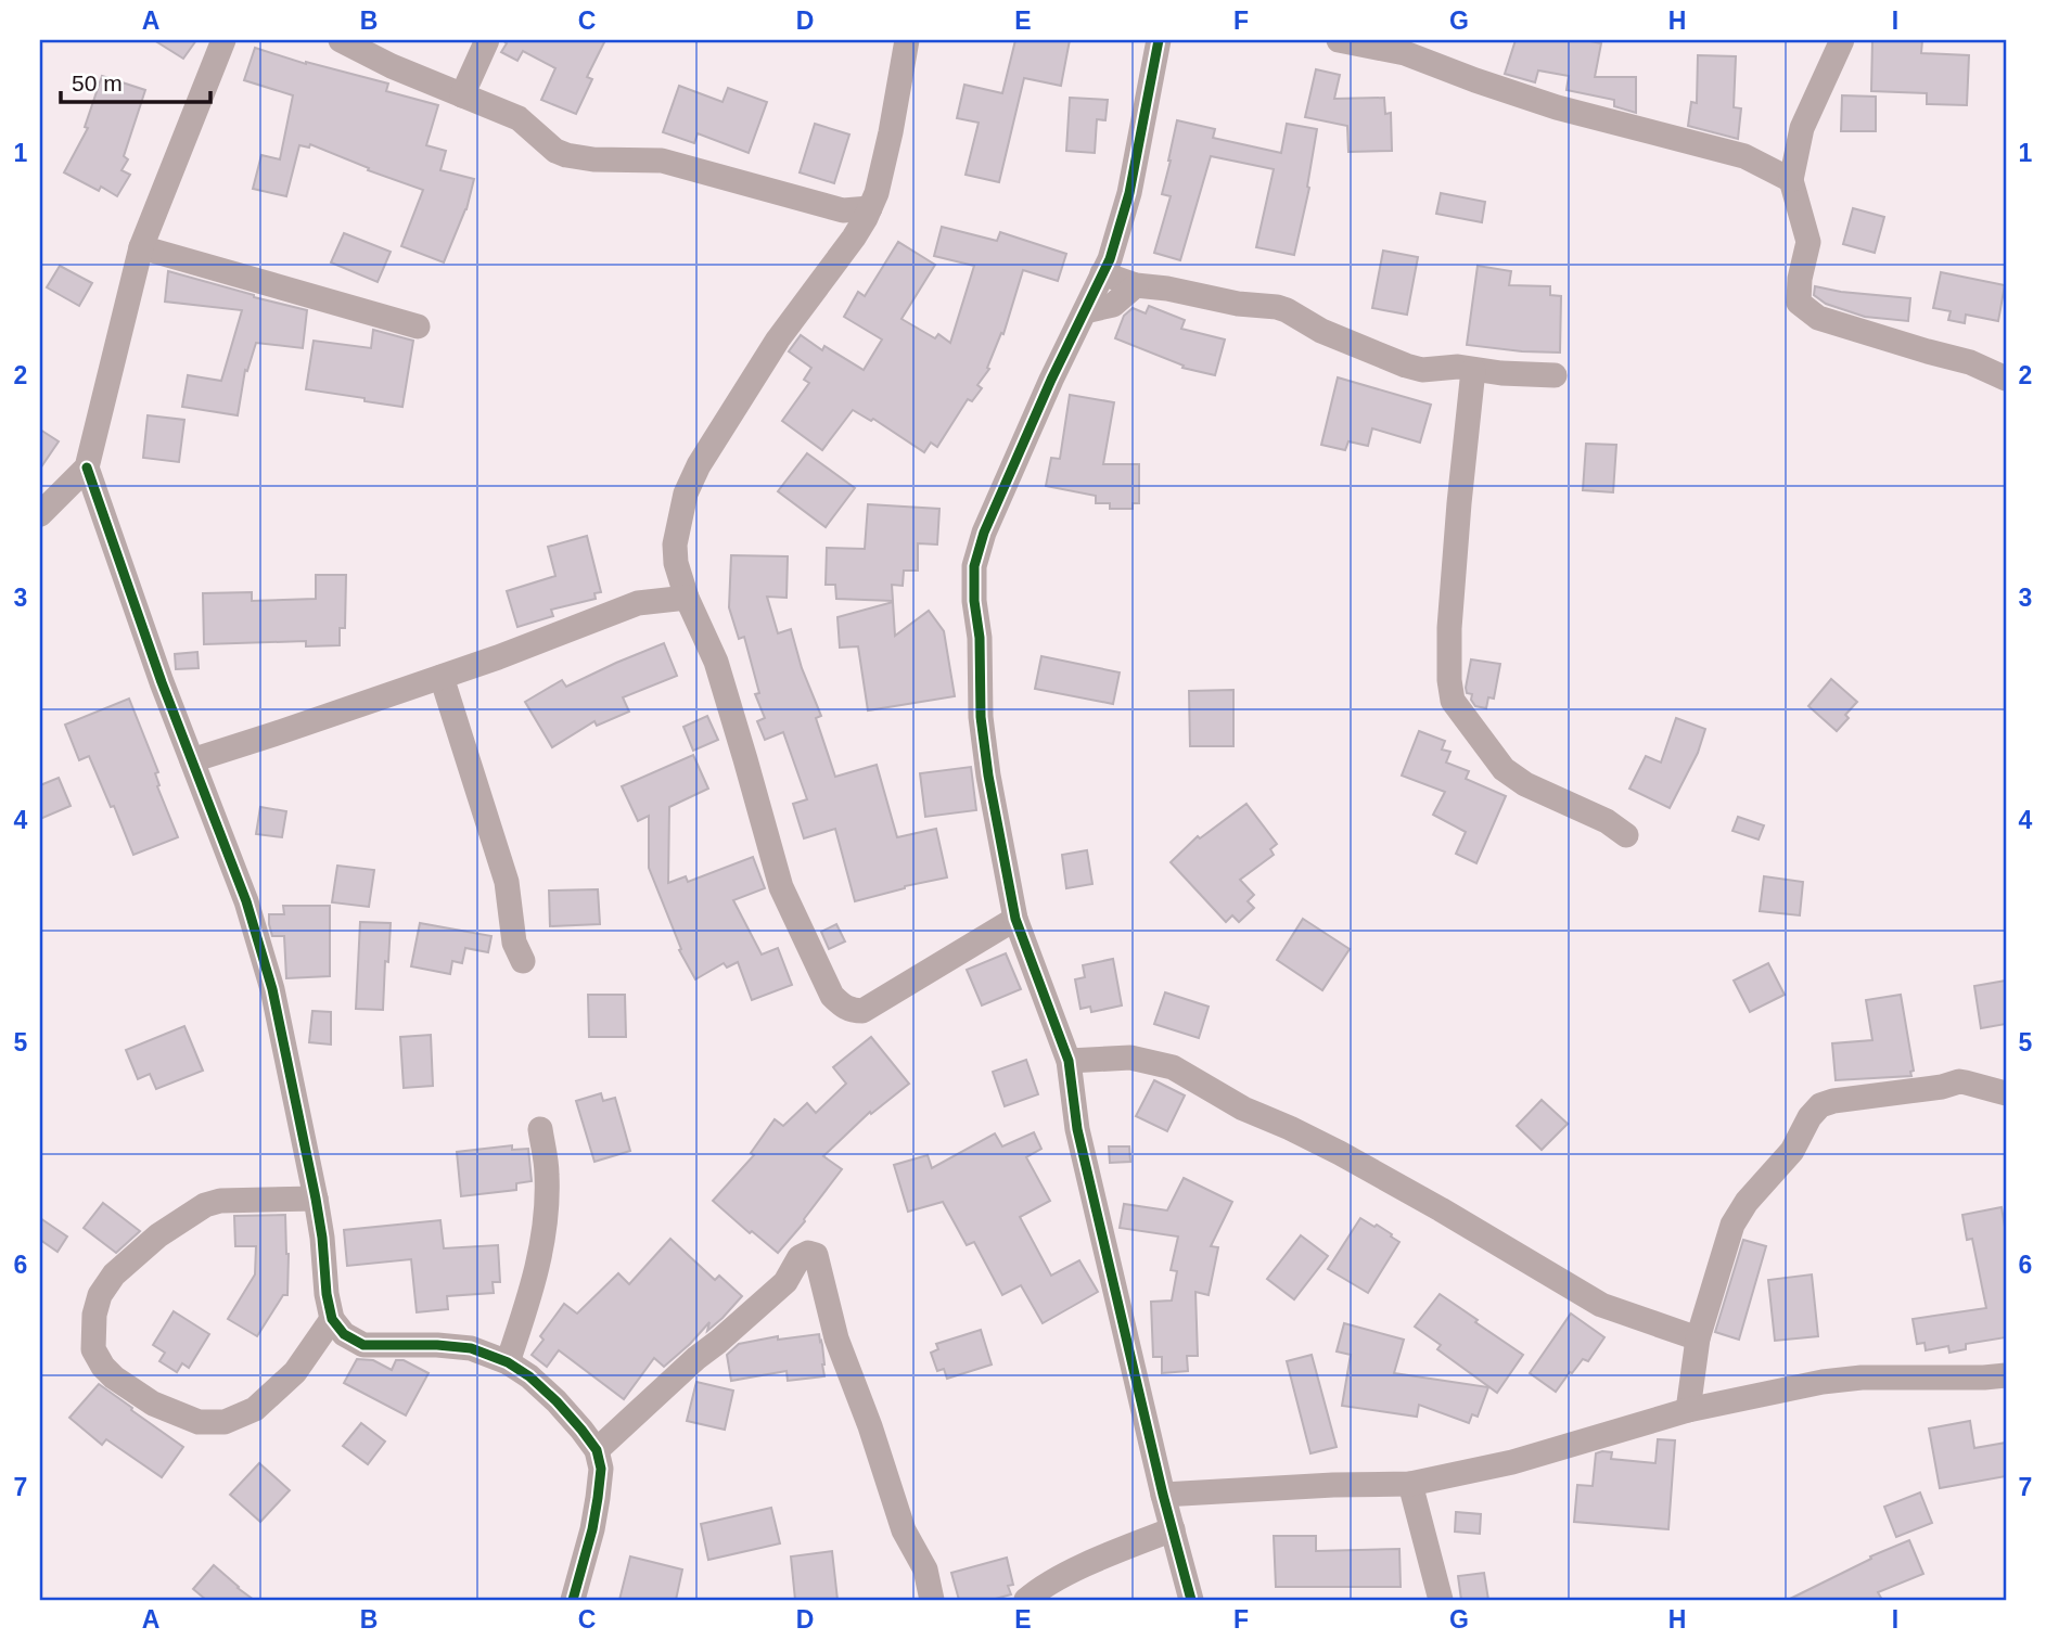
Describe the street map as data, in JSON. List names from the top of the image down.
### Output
{
  "scale_bar": "50 m",
  "grid": {
    "columns": [
      "A",
      "B",
      "C",
      "D",
      "E",
      "F",
      "G",
      "H",
      "I"
    ],
    "rows": [
      "1",
      "2",
      "3",
      "4",
      "5",
      "6",
      "7"
    ]
  }
}
